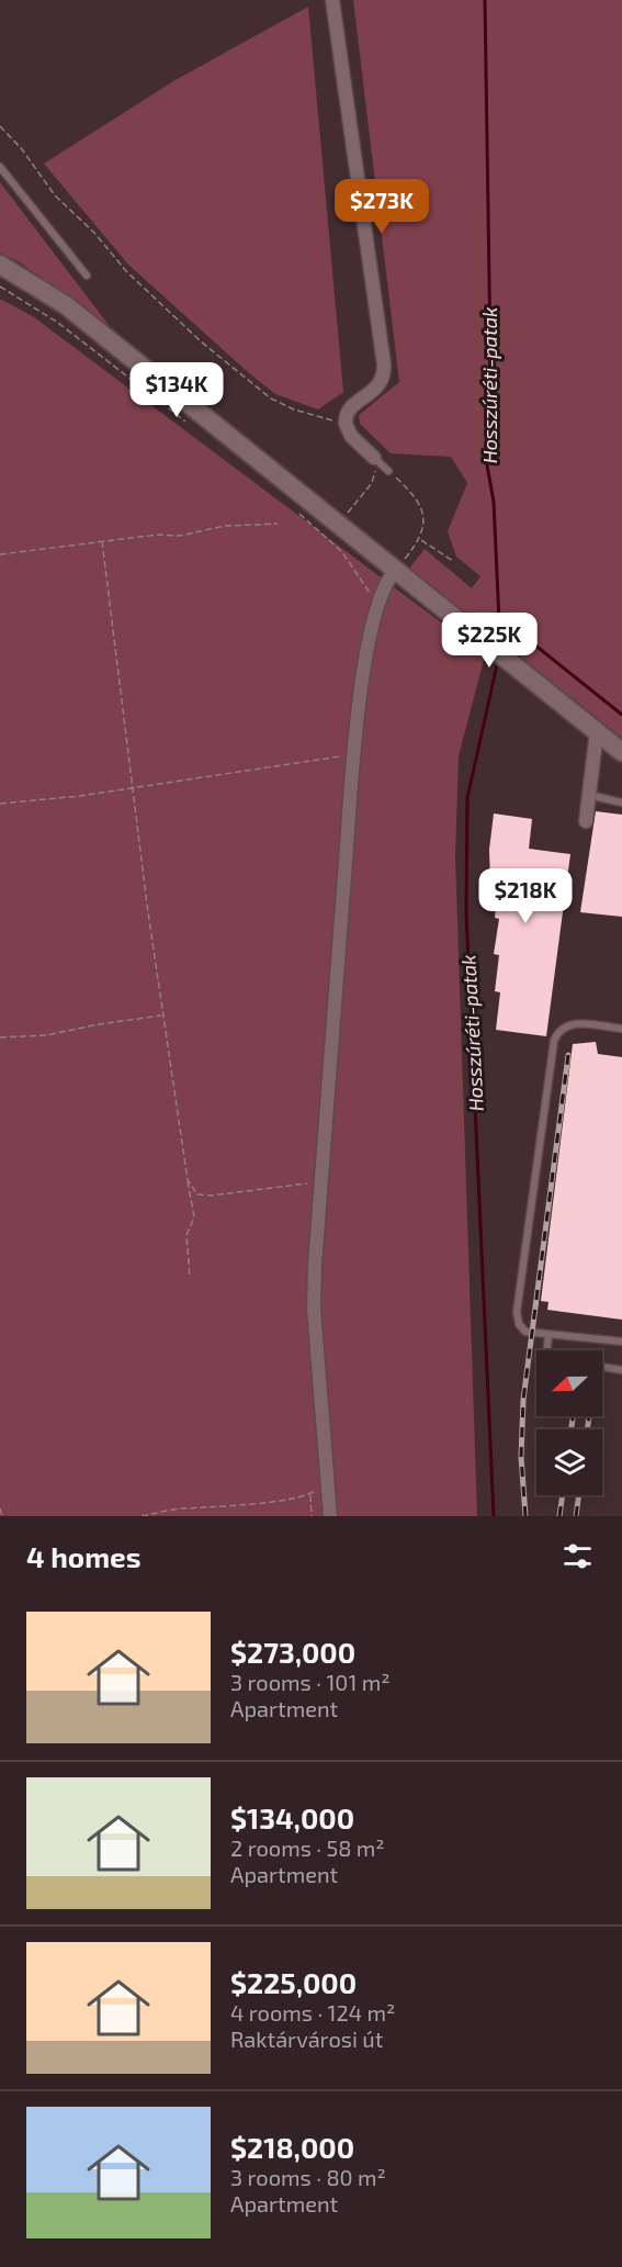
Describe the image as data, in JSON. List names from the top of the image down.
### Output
{
  "water": ["Hosszúréti-patak"],
  "north": "left",
  "page": {
    "price": [
      "$273K",
      "$134K",
      "$225K",
      "$218K"
    ],
    "heading": "4 homes",
    "list": [
      {
        "name": "$273,000",
        "note": "3 rooms · 101 m² · Apartment"
      },
      {
        "name": "$134,000",
        "note": "2 rooms · 58 m² · Apartment"
      },
      {
        "name": "$225,000",
        "note": "4 rooms · 124 m² · Raktárvárosi út"
      },
      {
        "name": "$218,000",
        "note": "3 rooms · 80 m² · Apartment"
      }
    ]
  }
}
